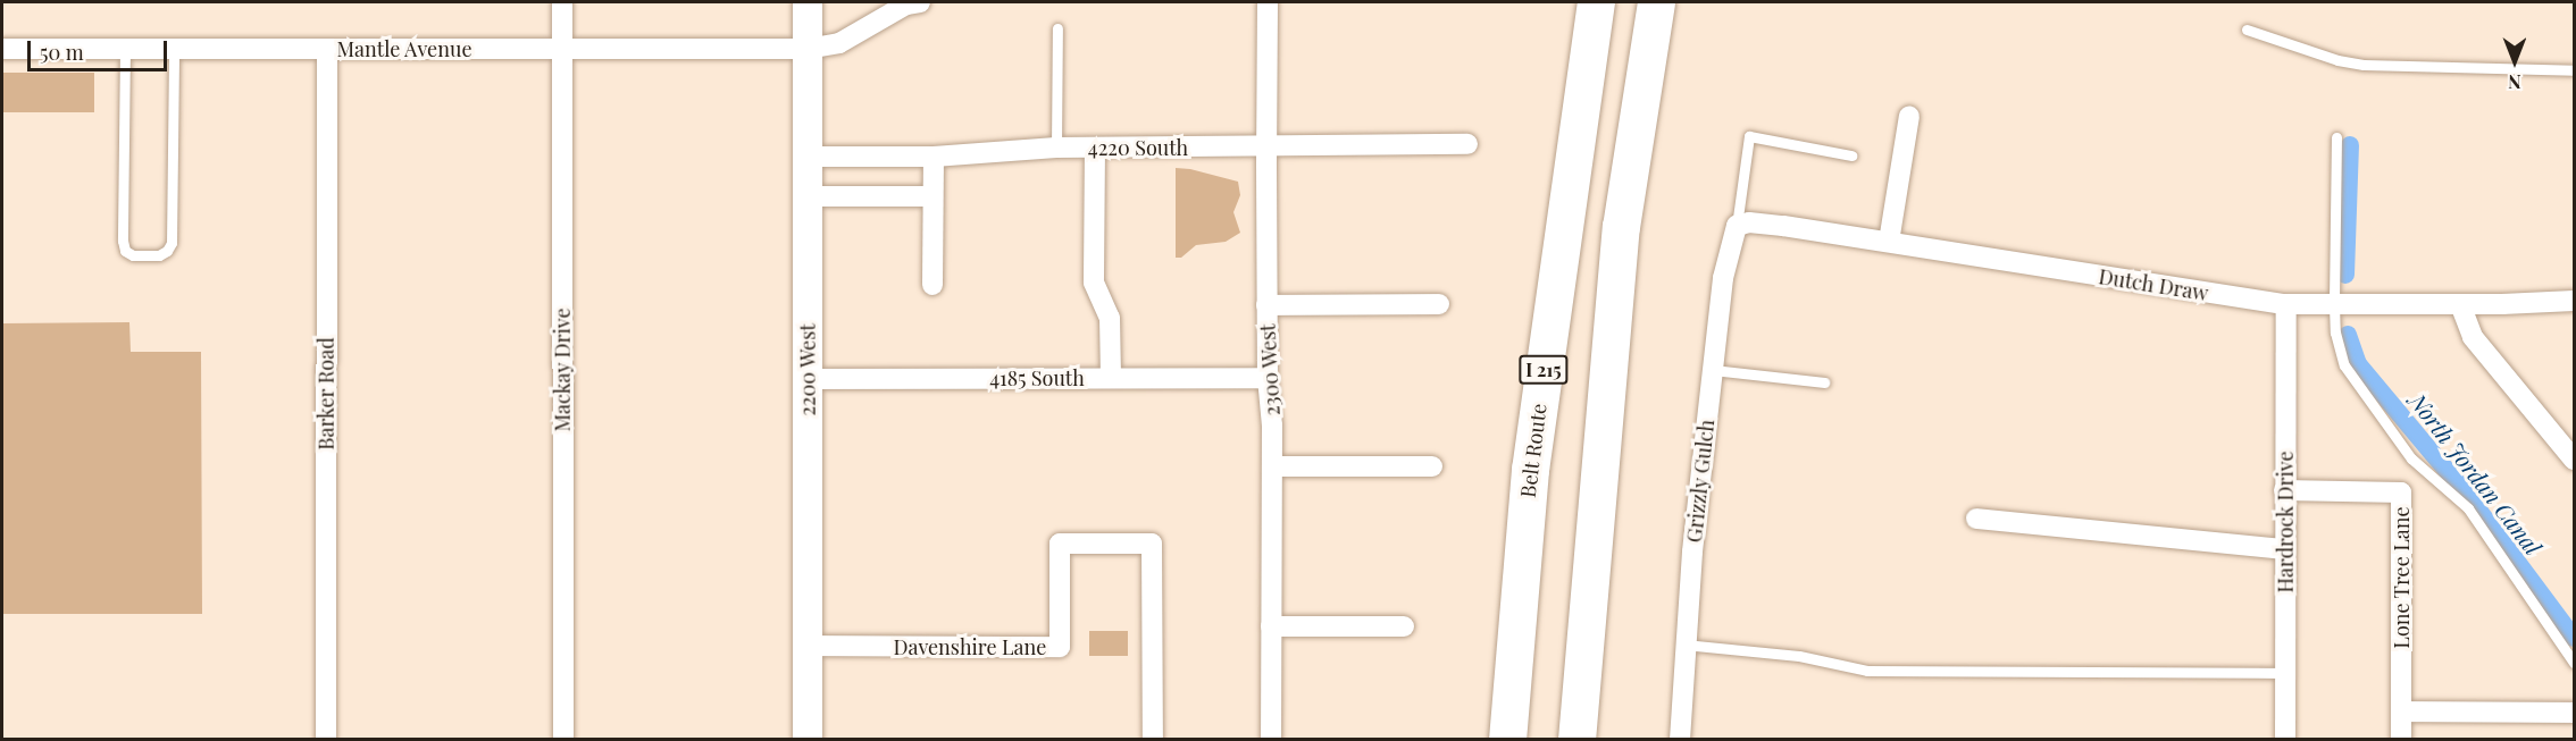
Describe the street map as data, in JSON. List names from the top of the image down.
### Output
{
  "streets": {
    "highway": ["I 215", "Belt Route"],
    "street": [
      "Mantle Avenue",
      "4220 South",
      "Dutch Draw",
      "Mackay Drive",
      "2200 West",
      "2300 West",
      "4185 South",
      "Barker Road",
      "Grizzly Gulch",
      "Hardrock Drive",
      "Lone Tree Lane",
      "Davenshire Lane"
    ]
  },
  "crossings": [
    ["Mantle Avenue", "Mackay Drive"],
    ["Mantle Avenue", "2200 West"],
    ["Mantle Avenue", "Barker Road"],
    ["4220 South", "2200 West"],
    ["4220 South", "2300 West"],
    ["Dutch Draw", "Grizzly Gulch"],
    ["Dutch Draw", "Hardrock Drive"],
    ["2200 West", "4185 South"],
    ["2200 West", "Davenshire Lane"],
    ["2300 West", "4185 South"],
    ["Hardrock Drive", "Lone Tree Lane"]
  ],
  "water": ["North Jordan Canal"],
  "scale_bar": "50 m",
  "north": "bottom"
}
